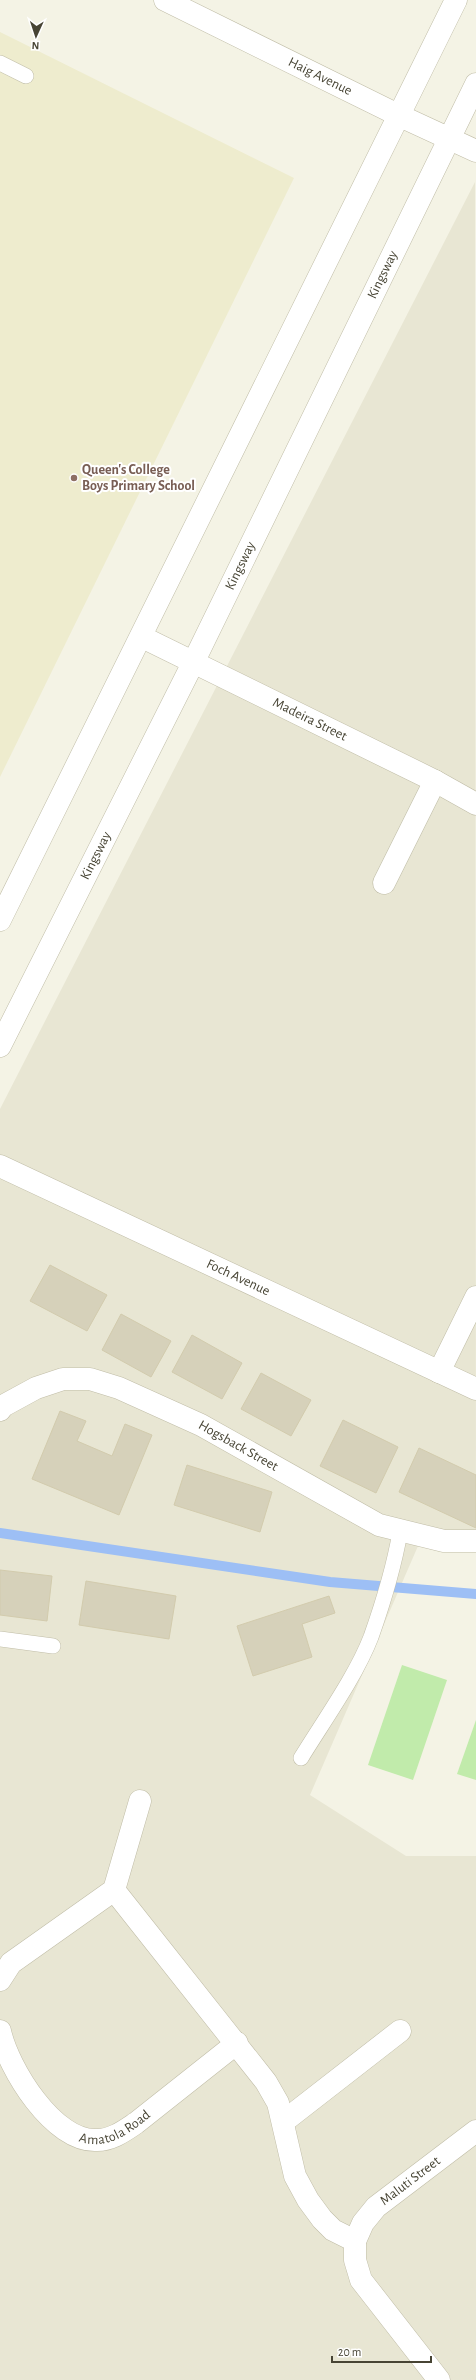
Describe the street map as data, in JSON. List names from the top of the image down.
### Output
{
  "streets": {
    "street": [
      "Haig Avenue",
      "Kingsway",
      "Madeira Street",
      "Foch Avenue",
      "Hogsback Street",
      "Amatola Road",
      "Maluti Street"
    ]
  },
  "crossings": [
    ["Haig Avenue", "Kingsway"],
    ["Kingsway", "Madeira Street"]
  ],
  "places": ["Queen's College Boys Primary School"],
  "scale_bar": "20 m",
  "north": "bottom"
}
